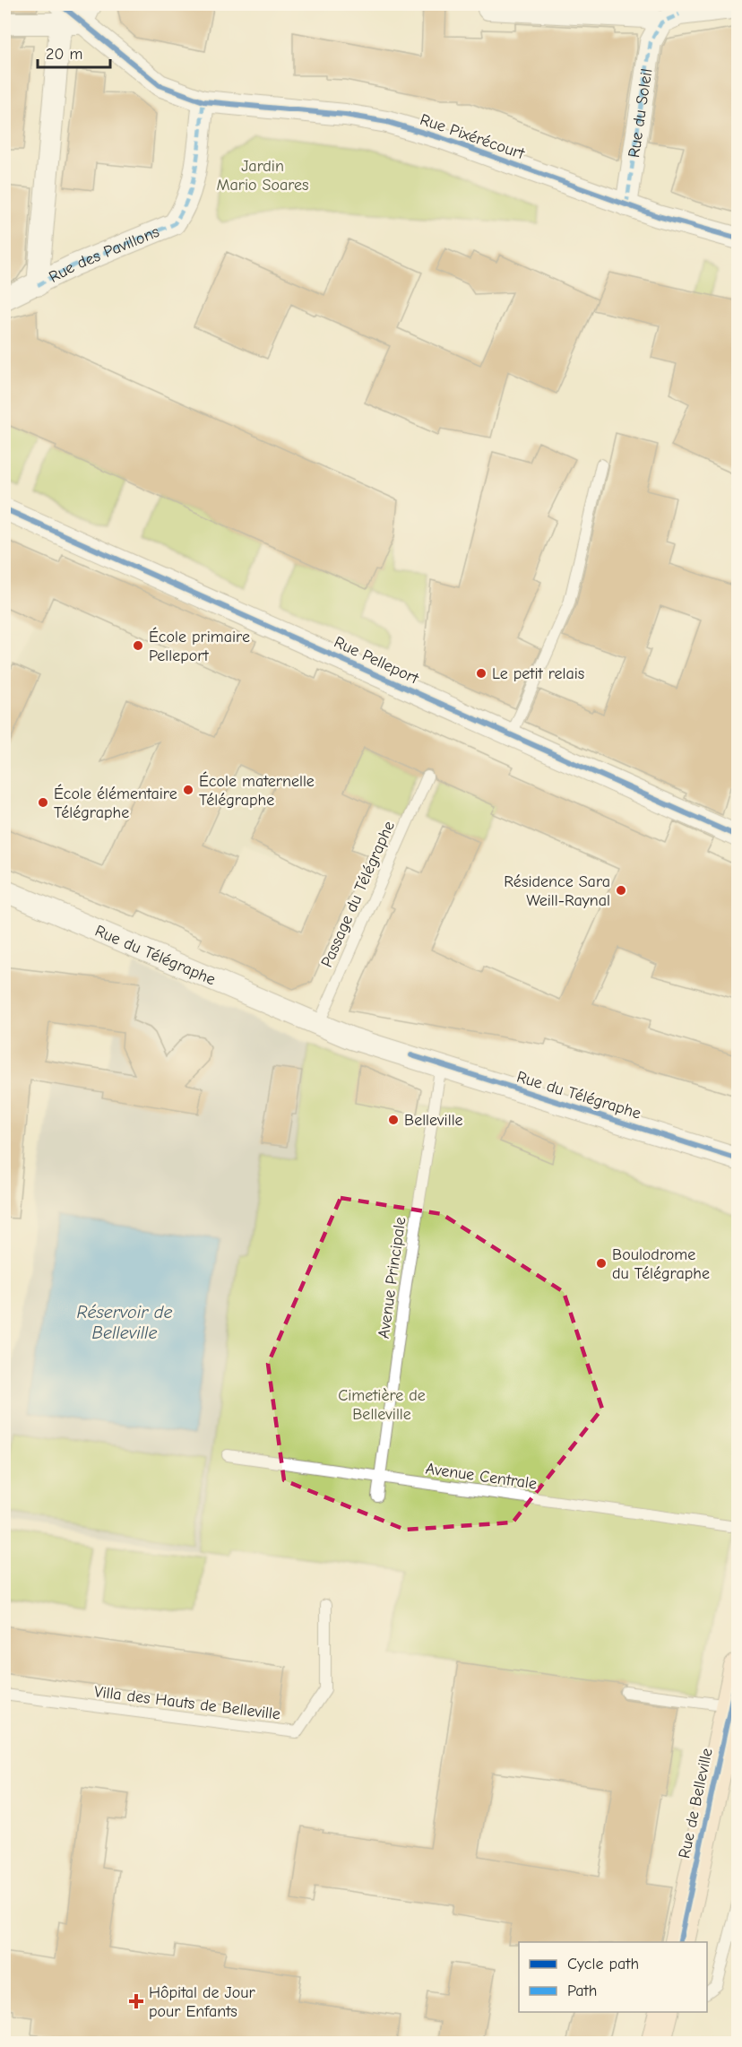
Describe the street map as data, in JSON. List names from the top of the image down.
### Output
{
  "streets": {
    "main road": ["Rue de Belleville"],
    "street": [
      "Rue du Soleil",
      "Rue Pixérécourt",
      "Rue des Pavillons",
      "Rue Pelleport",
      "Rue du Télégraphe"
    ],
    "lane": [
      "Passage du Télégraphe",
      "Avenue Principale",
      "Avenue Centrale",
      "Villa des Hauts de Belleville"
    ]
  },
  "crossings": [
    ["Rue du Soleil", "Rue Pixérécourt"],
    ["Rue Pixérécourt", "Rue des Pavillons"],
    ["Passage du Télégraphe", "Rue du Télégraphe"],
    ["Rue du Télégraphe", "Avenue Principale"],
    ["Avenue Principale", "Avenue Centrale"]
  ],
  "water": ["Réservoir de Belleville"],
  "parks": ["Jardin Mario Soares", "Cimetière de Belleville"],
  "places": {
    "other": [
      "École primaire Pelleport",
      "Le petit relais",
      "École maternelle Télégraphe",
      "École élémentaire Télégraphe",
      "Résidence Sara Weill-Raynal",
      "Belleville",
      "Boulodrome du Télégraphe"
    ],
    "health": ["Hôpital de Jour pour Enfants"]
  },
  "legend": ["Cycle path", "Path"],
  "scale_bar": "20 m"
}
